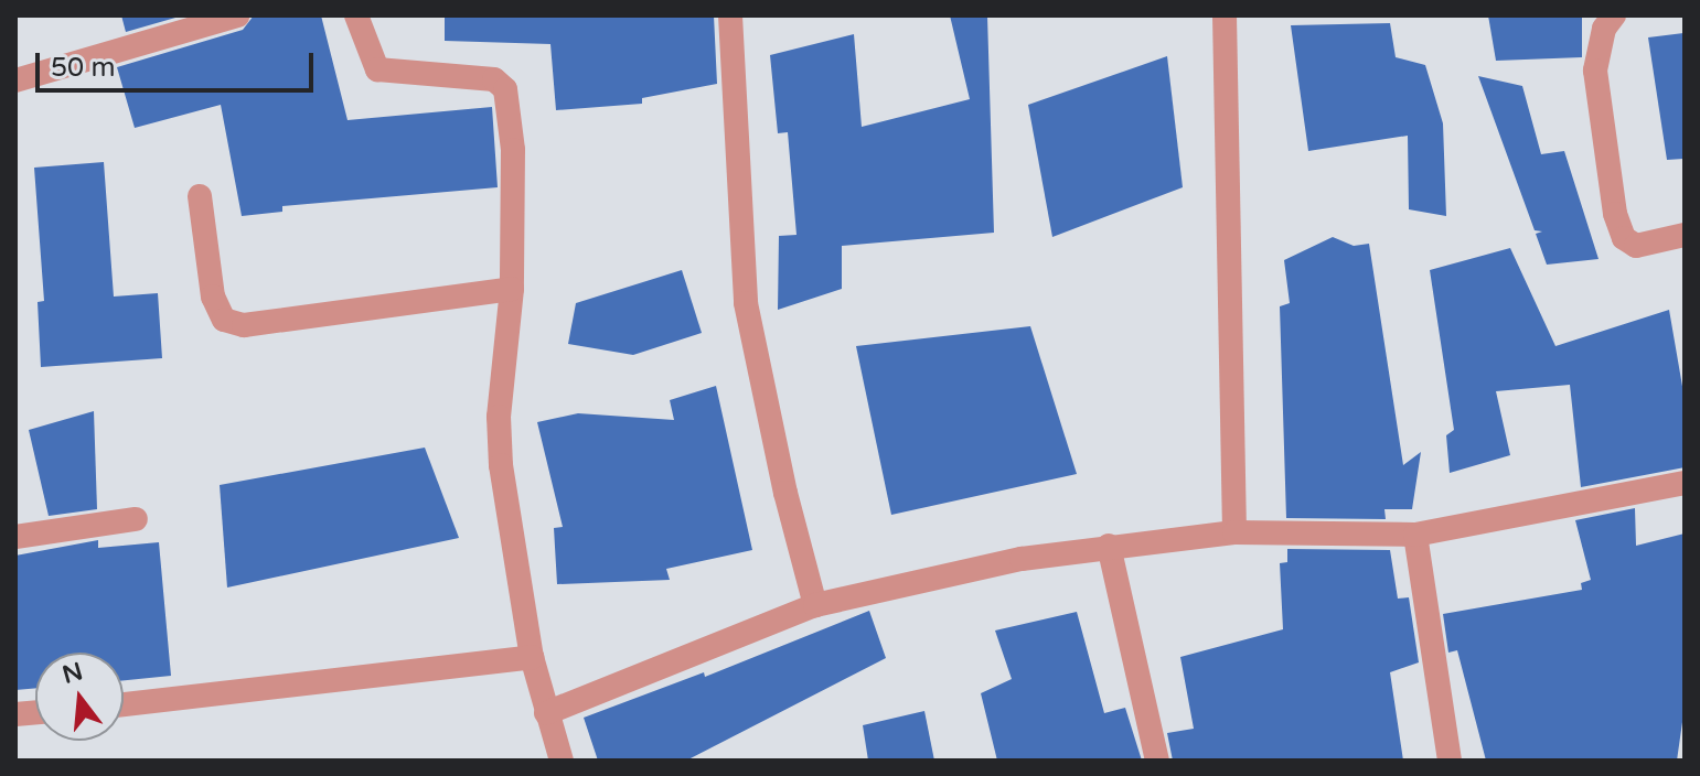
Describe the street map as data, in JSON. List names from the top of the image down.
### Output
{
  "scale_bar": "50 m",
  "north": "top"
}
